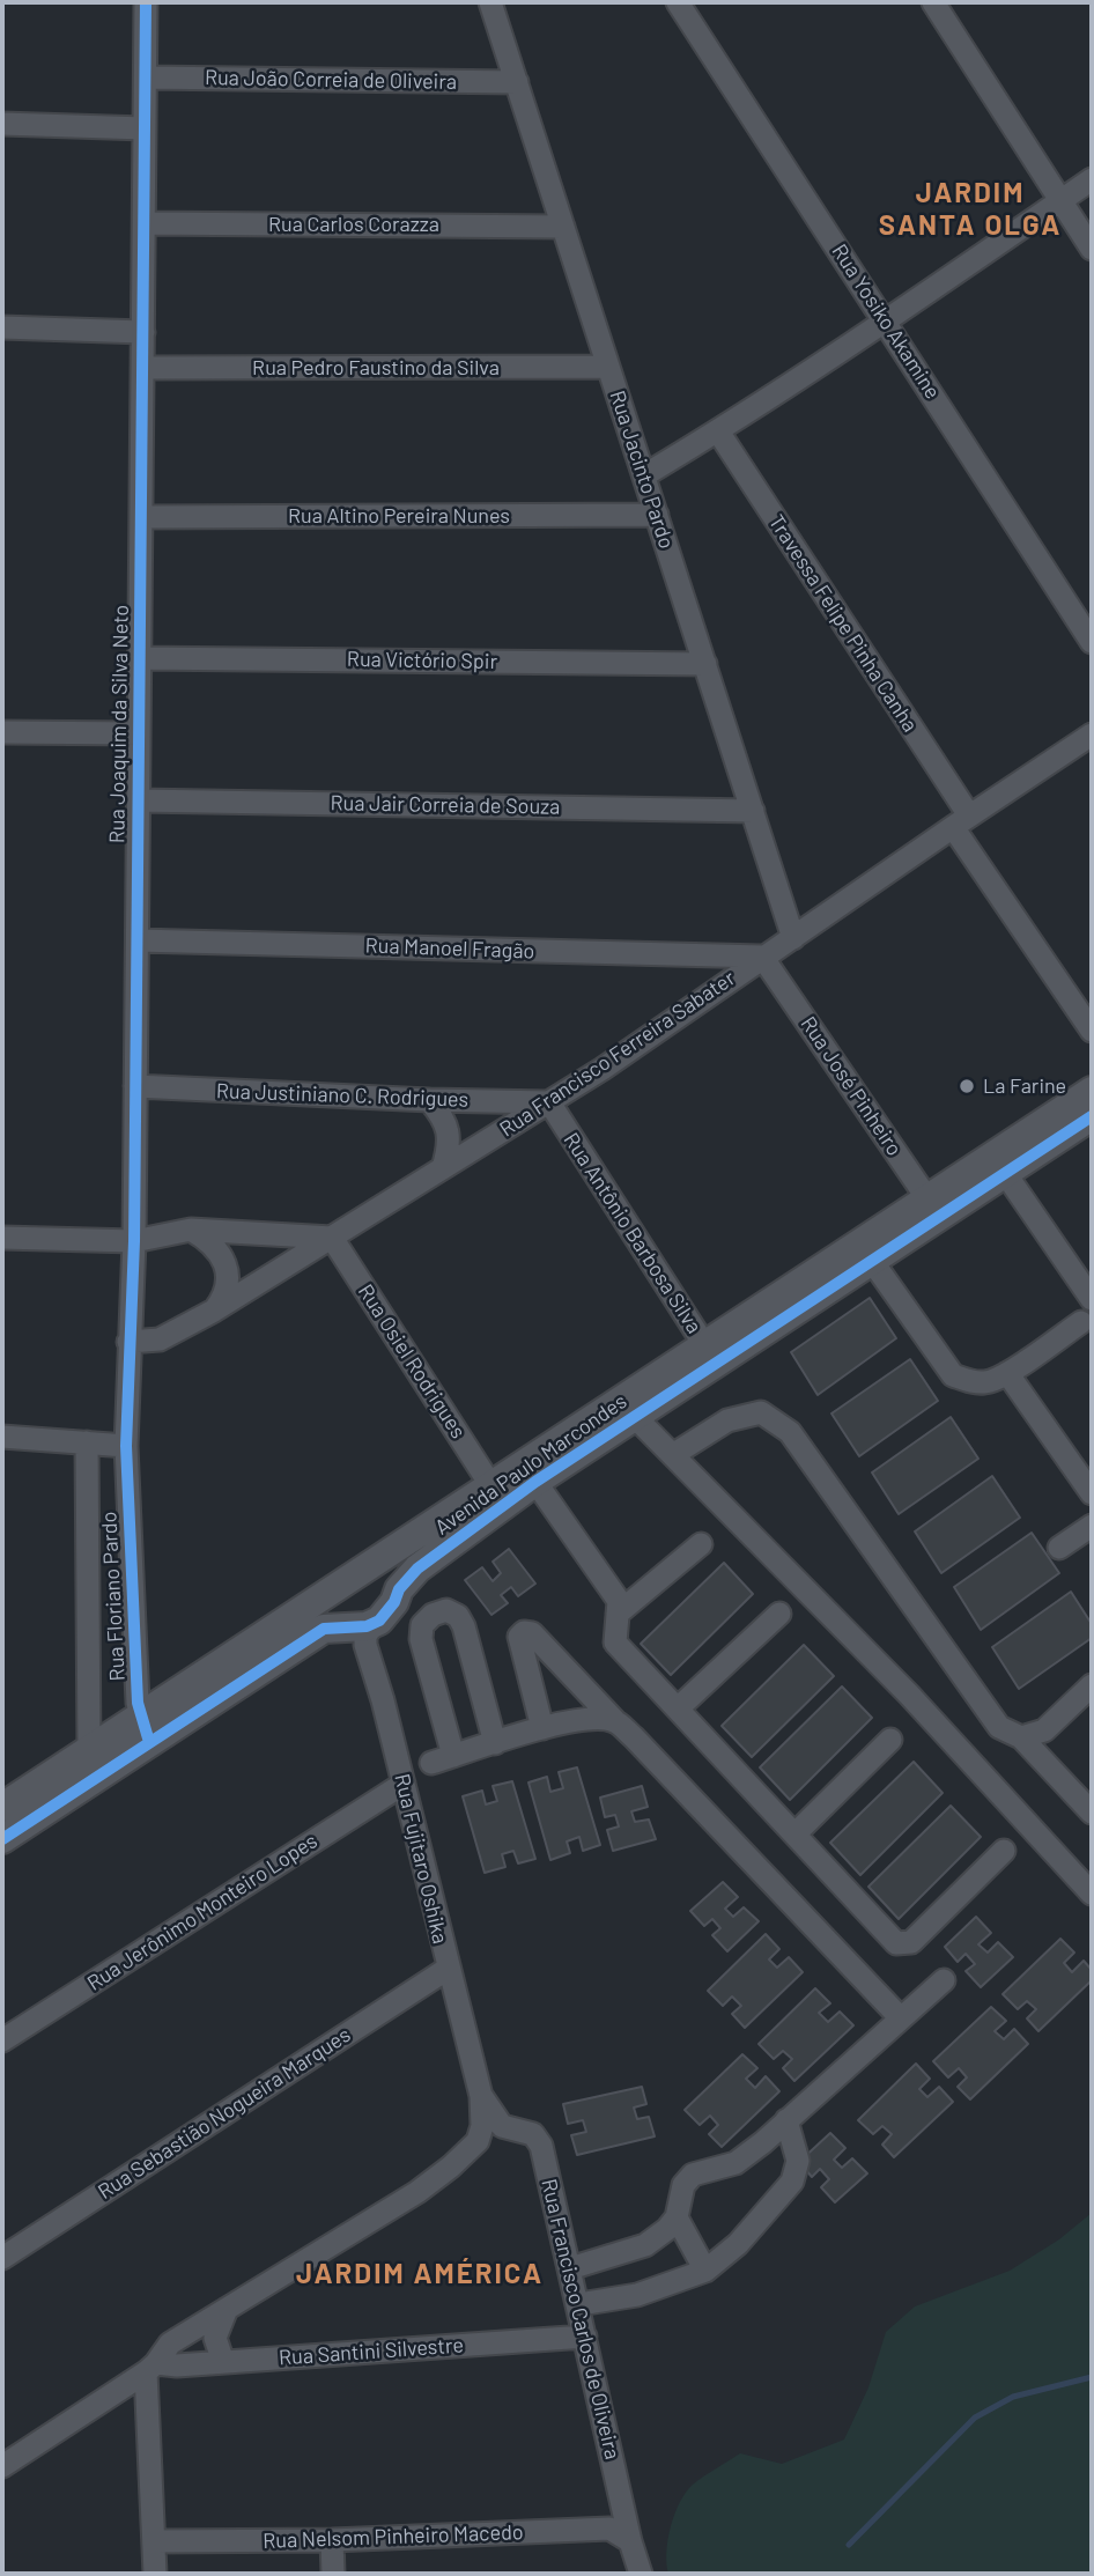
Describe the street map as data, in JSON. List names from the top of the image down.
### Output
{
  "streets": {
    "street": [
      "Rua João Correia de Oliveira",
      "Rua Carlos Corazza",
      "Rua Yosiko Akamine",
      "Rua Pedro Faustino da Silva",
      "Rua Jacinto Pardo",
      "Rua Altino Pereira Nunes",
      "Travessa Felipe Pinha Canha",
      "Rua Victório Spir",
      "Rua Joaquim da Silva Neto",
      "Rua Jair Correia de Souza",
      "Rua Manoel Fragão",
      "Rua Francisco Ferreira Sabater",
      "Rua José Pinheiro",
      "Rua Justiniano C. Rodrigues",
      "Rua Antônio Barbosa Silva",
      "Rua Osiel Rodrigues",
      "Avenida Paulo Marcondes",
      "Rua Floriano Pardo",
      "Rua Fujitaro Oshika",
      "Rua Jerônimo Monteiro Lopes",
      "Rua Sebastião Nogueira Marques",
      "Rua Francisco Carlos de Oliveira",
      "Rua Santini Silvestre",
      "Rua Nelsom Pinheiro Macedo"
    ]
  },
  "crossings": [
    ["Rua João Correia de Oliveira", "Rua Jacinto Pardo"],
    ["Rua João Correia de Oliveira", "Rua Joaquim da Silva Neto"],
    ["Rua Carlos Corazza", "Rua Jacinto Pardo"],
    ["Rua Carlos Corazza", "Rua Joaquim da Silva Neto"],
    ["Rua Pedro Faustino da Silva", "Rua Jacinto Pardo"],
    ["Rua Pedro Faustino da Silva", "Rua Joaquim da Silva Neto"],
    ["Rua Jacinto Pardo", "Rua Altino Pereira Nunes"],
    ["Rua Jacinto Pardo", "Rua Victório Spir"],
    ["Rua Jacinto Pardo", "Rua Jair Correia de Souza"],
    ["Rua Jacinto Pardo", "Rua Francisco Ferreira Sabater"],
    ["Rua Altino Pereira Nunes", "Rua Joaquim da Silva Neto"],
    ["Travessa Felipe Pinha Canha", "Rua Francisco Ferreira Sabater"],
    ["Rua Victório Spir", "Rua Joaquim da Silva Neto"],
    ["Rua Joaquim da Silva Neto", "Rua Jair Correia de Souza"],
    ["Rua Joaquim da Silva Neto", "Rua Manoel Fragão"],
    ["Rua Joaquim da Silva Neto", "Rua Francisco Ferreira Sabater"],
    ["Rua Joaquim da Silva Neto", "Rua Justiniano C. Rodrigues"],
    ["Rua Joaquim da Silva Neto", "Rua Floriano Pardo"],
    ["Rua Manoel Fragão", "Rua Francisco Ferreira Sabater"],
    ["Rua Manoel Fragão", "Rua José Pinheiro"],
    ["Rua Francisco Ferreira Sabater", "Rua José Pinheiro"],
    ["Rua Francisco Ferreira Sabater", "Rua Justiniano C. Rodrigues"],
    ["Rua Francisco Ferreira Sabater", "Rua Antônio Barbosa Silva"],
    ["Rua Francisco Ferreira Sabater", "Rua Osiel Rodrigues"],
    ["Rua José Pinheiro", "Avenida Paulo Marcondes"],
    ["Rua Justiniano C. Rodrigues", "Rua Antônio Barbosa Silva"],
    ["Rua Antônio Barbosa Silva", "Avenida Paulo Marcondes"],
    ["Rua Osiel Rodrigues", "Avenida Paulo Marcondes"],
    ["Avenida Paulo Marcondes", "Rua Floriano Pardo"],
    ["Avenida Paulo Marcondes", "Rua Fujitaro Oshika"],
    ["Rua Fujitaro Oshika", "Rua Jerônimo Monteiro Lopes"],
    ["Rua Fujitaro Oshika", "Rua Sebastião Nogueira Marques"],
    ["Rua Fujitaro Oshika", "Rua Francisco Carlos de Oliveira"],
    ["Rua Francisco Carlos de Oliveira", "Rua Santini Silvestre"],
    ["Rua Francisco Carlos de Oliveira", "Rua Nelsom Pinheiro Macedo"]
  ],
  "districts": ["JARDIM SANTA OLGA", "JARDIM AMÉRICA"],
  "places": ["La Farine"]
}
